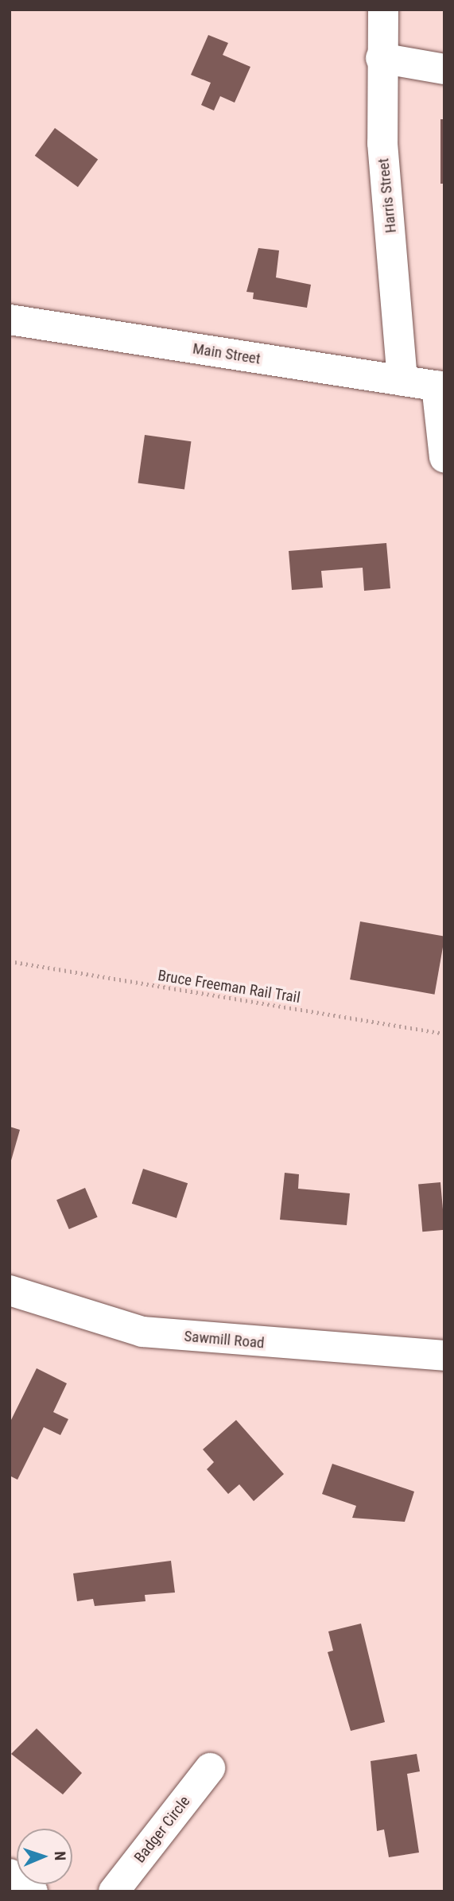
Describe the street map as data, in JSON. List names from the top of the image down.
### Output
{
  "streets": {
    "street": [
      "Harris Street",
      "Main Street",
      "Sawmill Road",
      "Badger Circle"
    ],
    "path": ["Bruce Freeman Rail Trail"]
  },
  "crossings": [
    ["Harris Street", "Main Street"]
  ],
  "north": "right"
}
